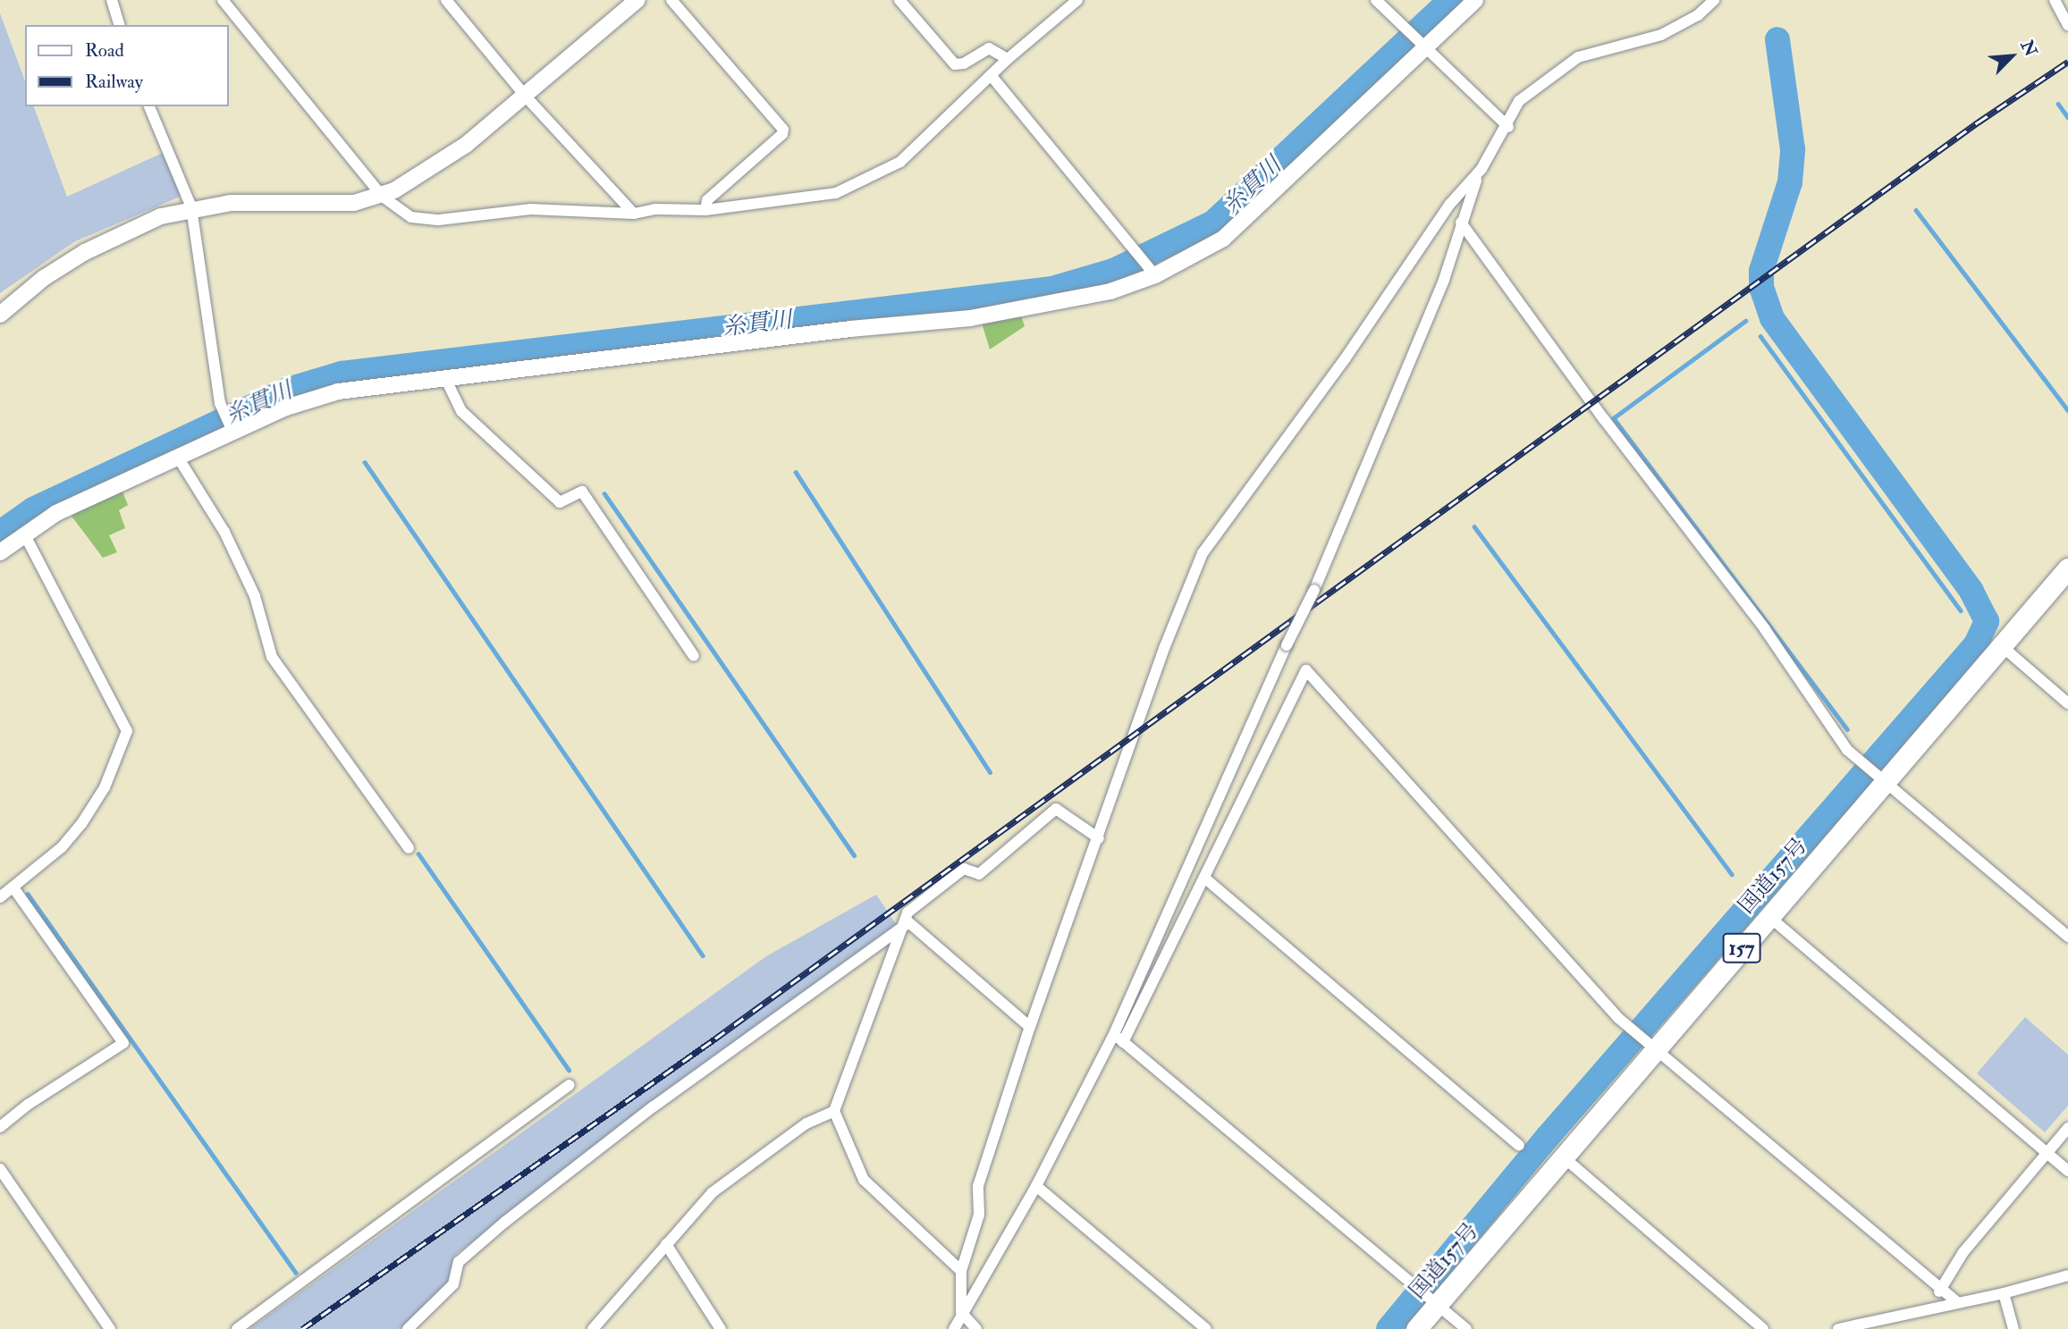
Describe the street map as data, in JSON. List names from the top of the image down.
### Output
{
  "streets": {
    "highway": ["国道157号", "157"]
  },
  "water": ["糸貫川"],
  "legend": ["Road", "Railway"],
  "north": "top right"
}
